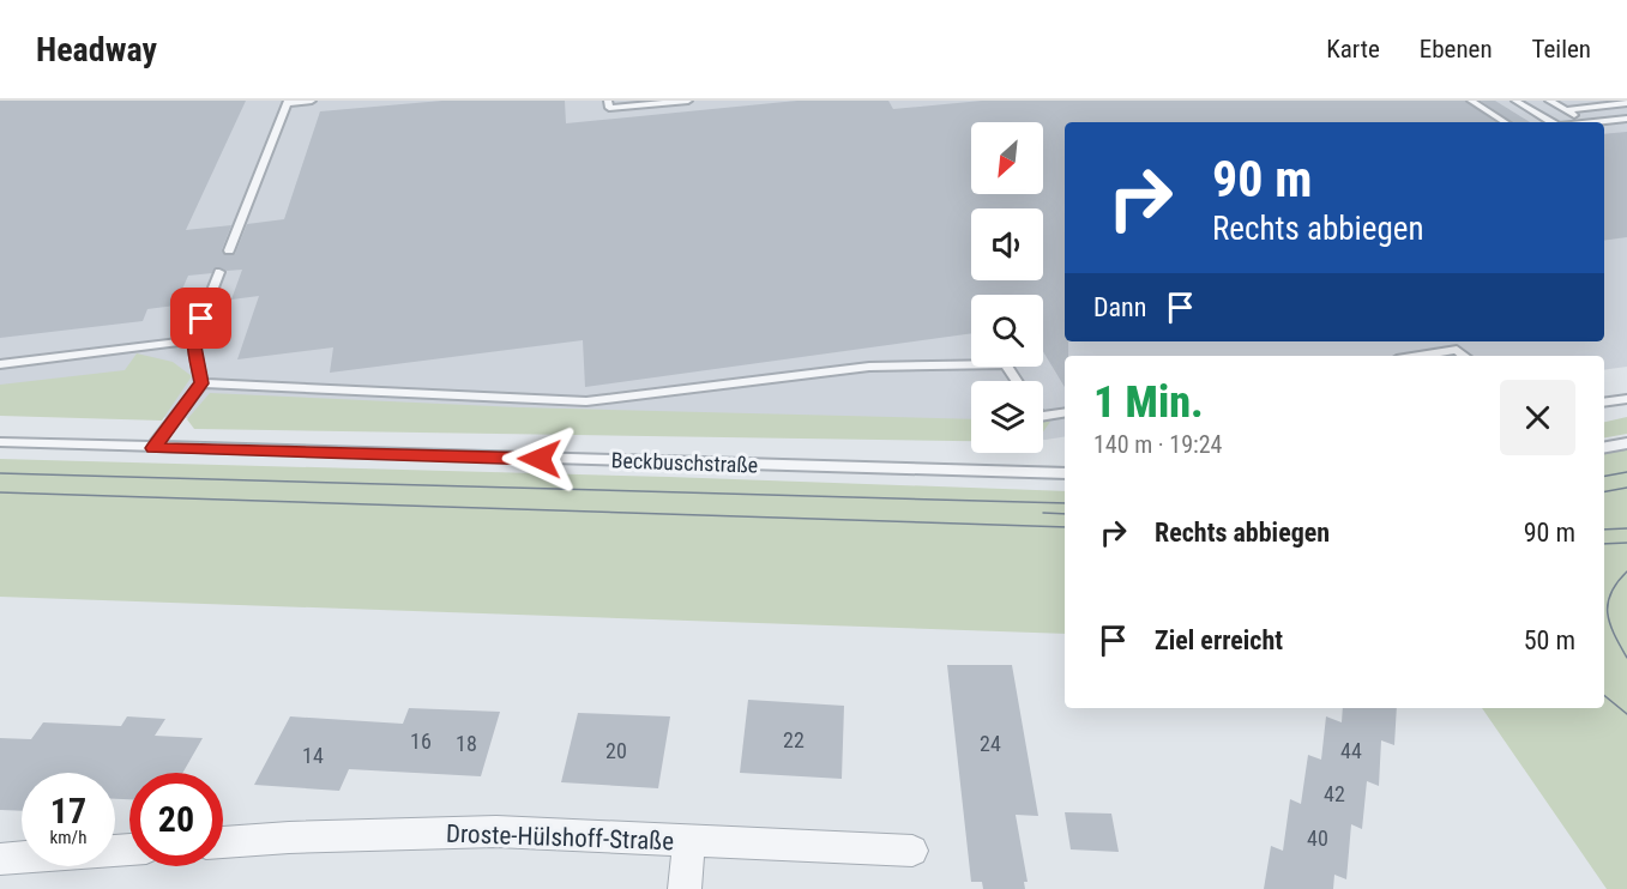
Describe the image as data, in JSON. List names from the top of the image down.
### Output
{
  "streets": {
    "street": ["Droste-Hülshoff-Straße"],
    "lane": ["Beckbuschstraße"]
  },
  "house_numbers": [
    "22",
    "16",
    "18",
    "24",
    "20",
    "44",
    "14",
    "42",
    "40"
  ],
  "north": "bottom left",
  "page": {
    "header": "Headway",
    "nav": ["Karte", "Ebenen", "Teilen"],
    "turn": ["90 m", "Rechts abbiegen"],
    "then": "Dann",
    "heading": ["1 Min.", "140 m · 19:24"],
    "list": [
      {
        "name": "Rechts abbiegen",
        "value": "90 m"
      },
      {
        "name": "Ziel erreicht",
        "value": "50 m"
      }
    ],
    "speed": "17 km/h",
    "limit": "20"
  }
}
